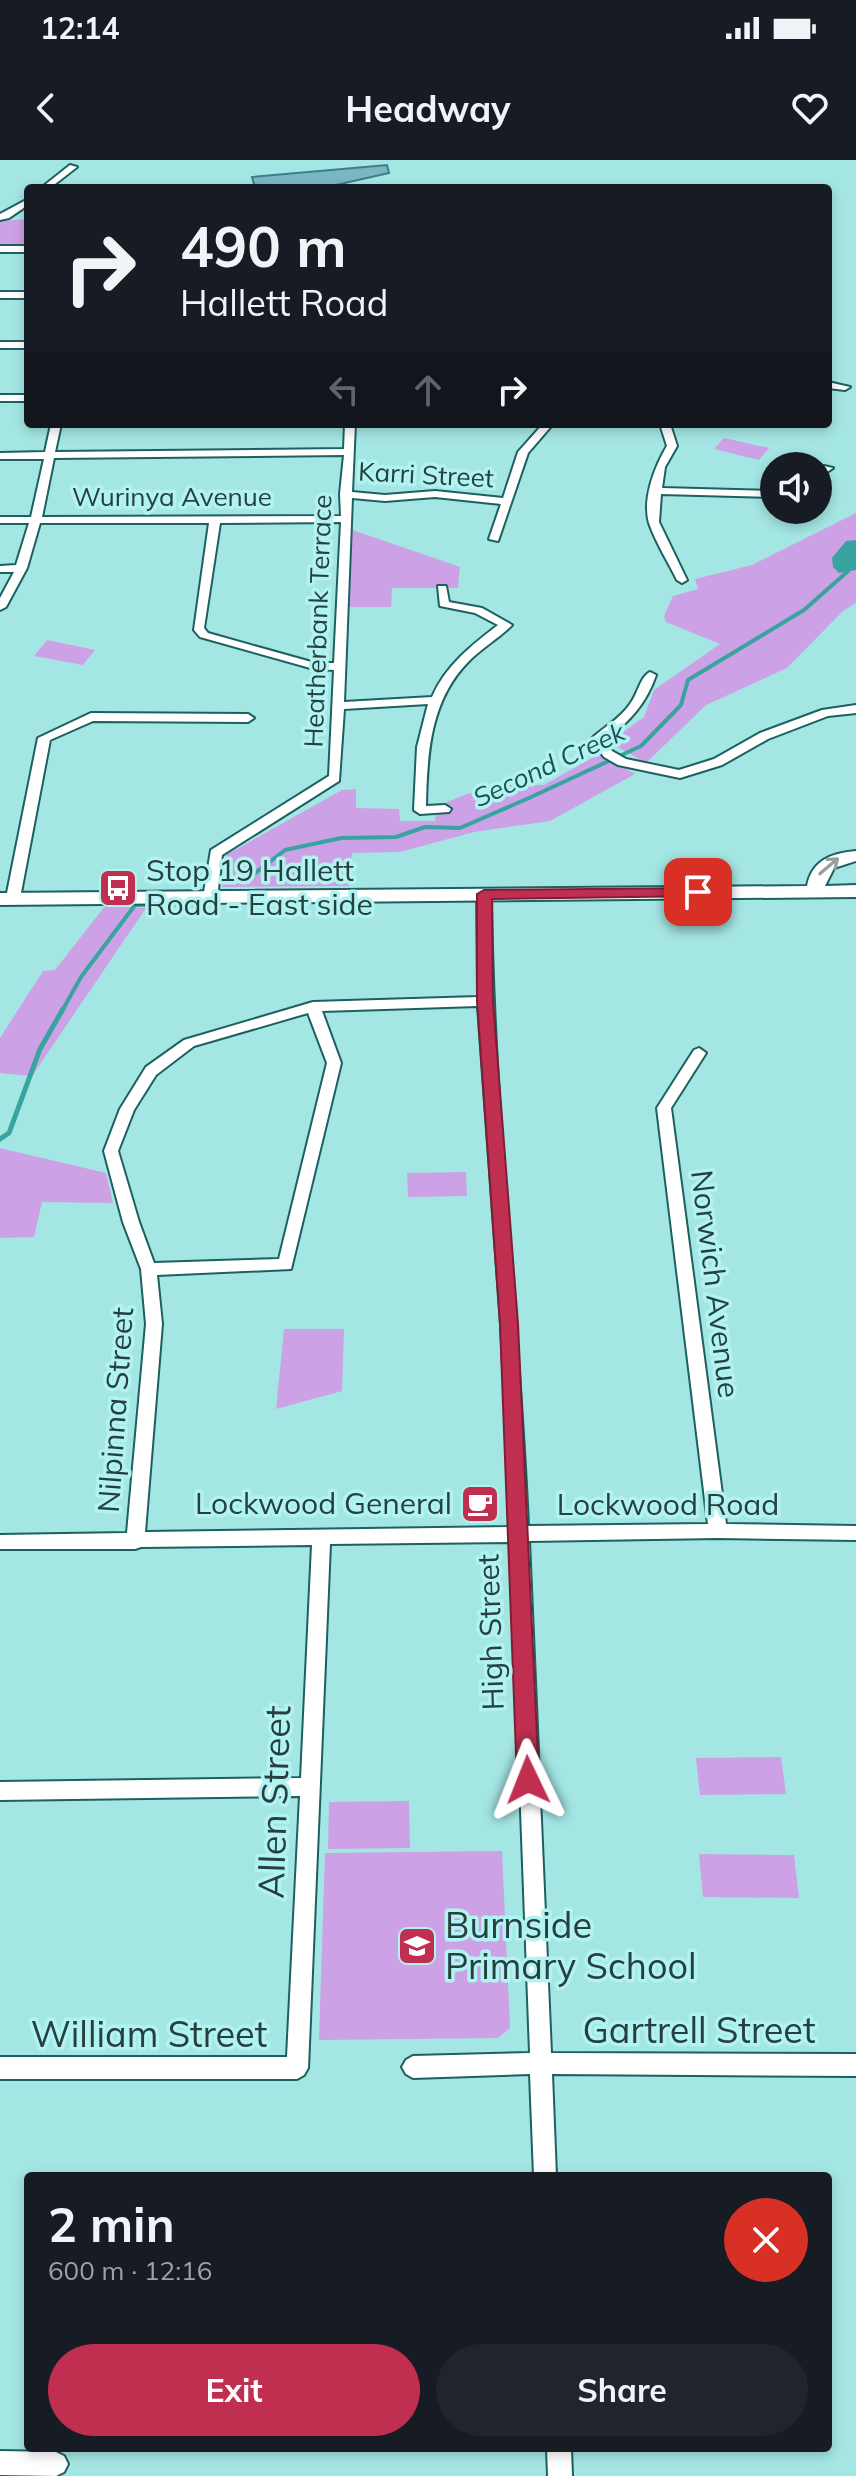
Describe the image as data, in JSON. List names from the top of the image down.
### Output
{
  "streets": {
    "street": [
      "Karri Street",
      "Wurinya Avenue",
      "Heatherbank Terrace",
      "Norwich Avenue",
      "Nilpinna Street",
      "Lockwood Road",
      "High Street",
      "Allen Street",
      "Gartrell Street",
      "William Street"
    ]
  },
  "crossings": [
    ["Karri Street", "Heatherbank Terrace"],
    ["Wurinya Avenue", "Heatherbank Terrace"],
    ["Norwich Avenue", "Lockwood Road"],
    ["Nilpinna Street", "Lockwood Road"],
    ["Nilpinna Street", "High Street"],
    ["Lockwood Road", "High Street"],
    ["Lockwood Road", "Allen Street"],
    ["High Street", "Gartrell Street"],
    ["Allen Street", "William Street"]
  ],
  "water": ["Second Creek"],
  "places": {
    "bus stop": ["Stop 19 Hallett Road - East side"],
    "cafe": ["Lockwood General"],
    "school or university": ["Burnside Primary School"]
  },
  "page": {
    "status": "12:14",
    "header": "Headway",
    "turn": ["490 m", "Hallett Road"],
    "heading": ["2 min", "600 m · 12:16"],
    "buttons": ["Exit", "Share"]
  }
}
